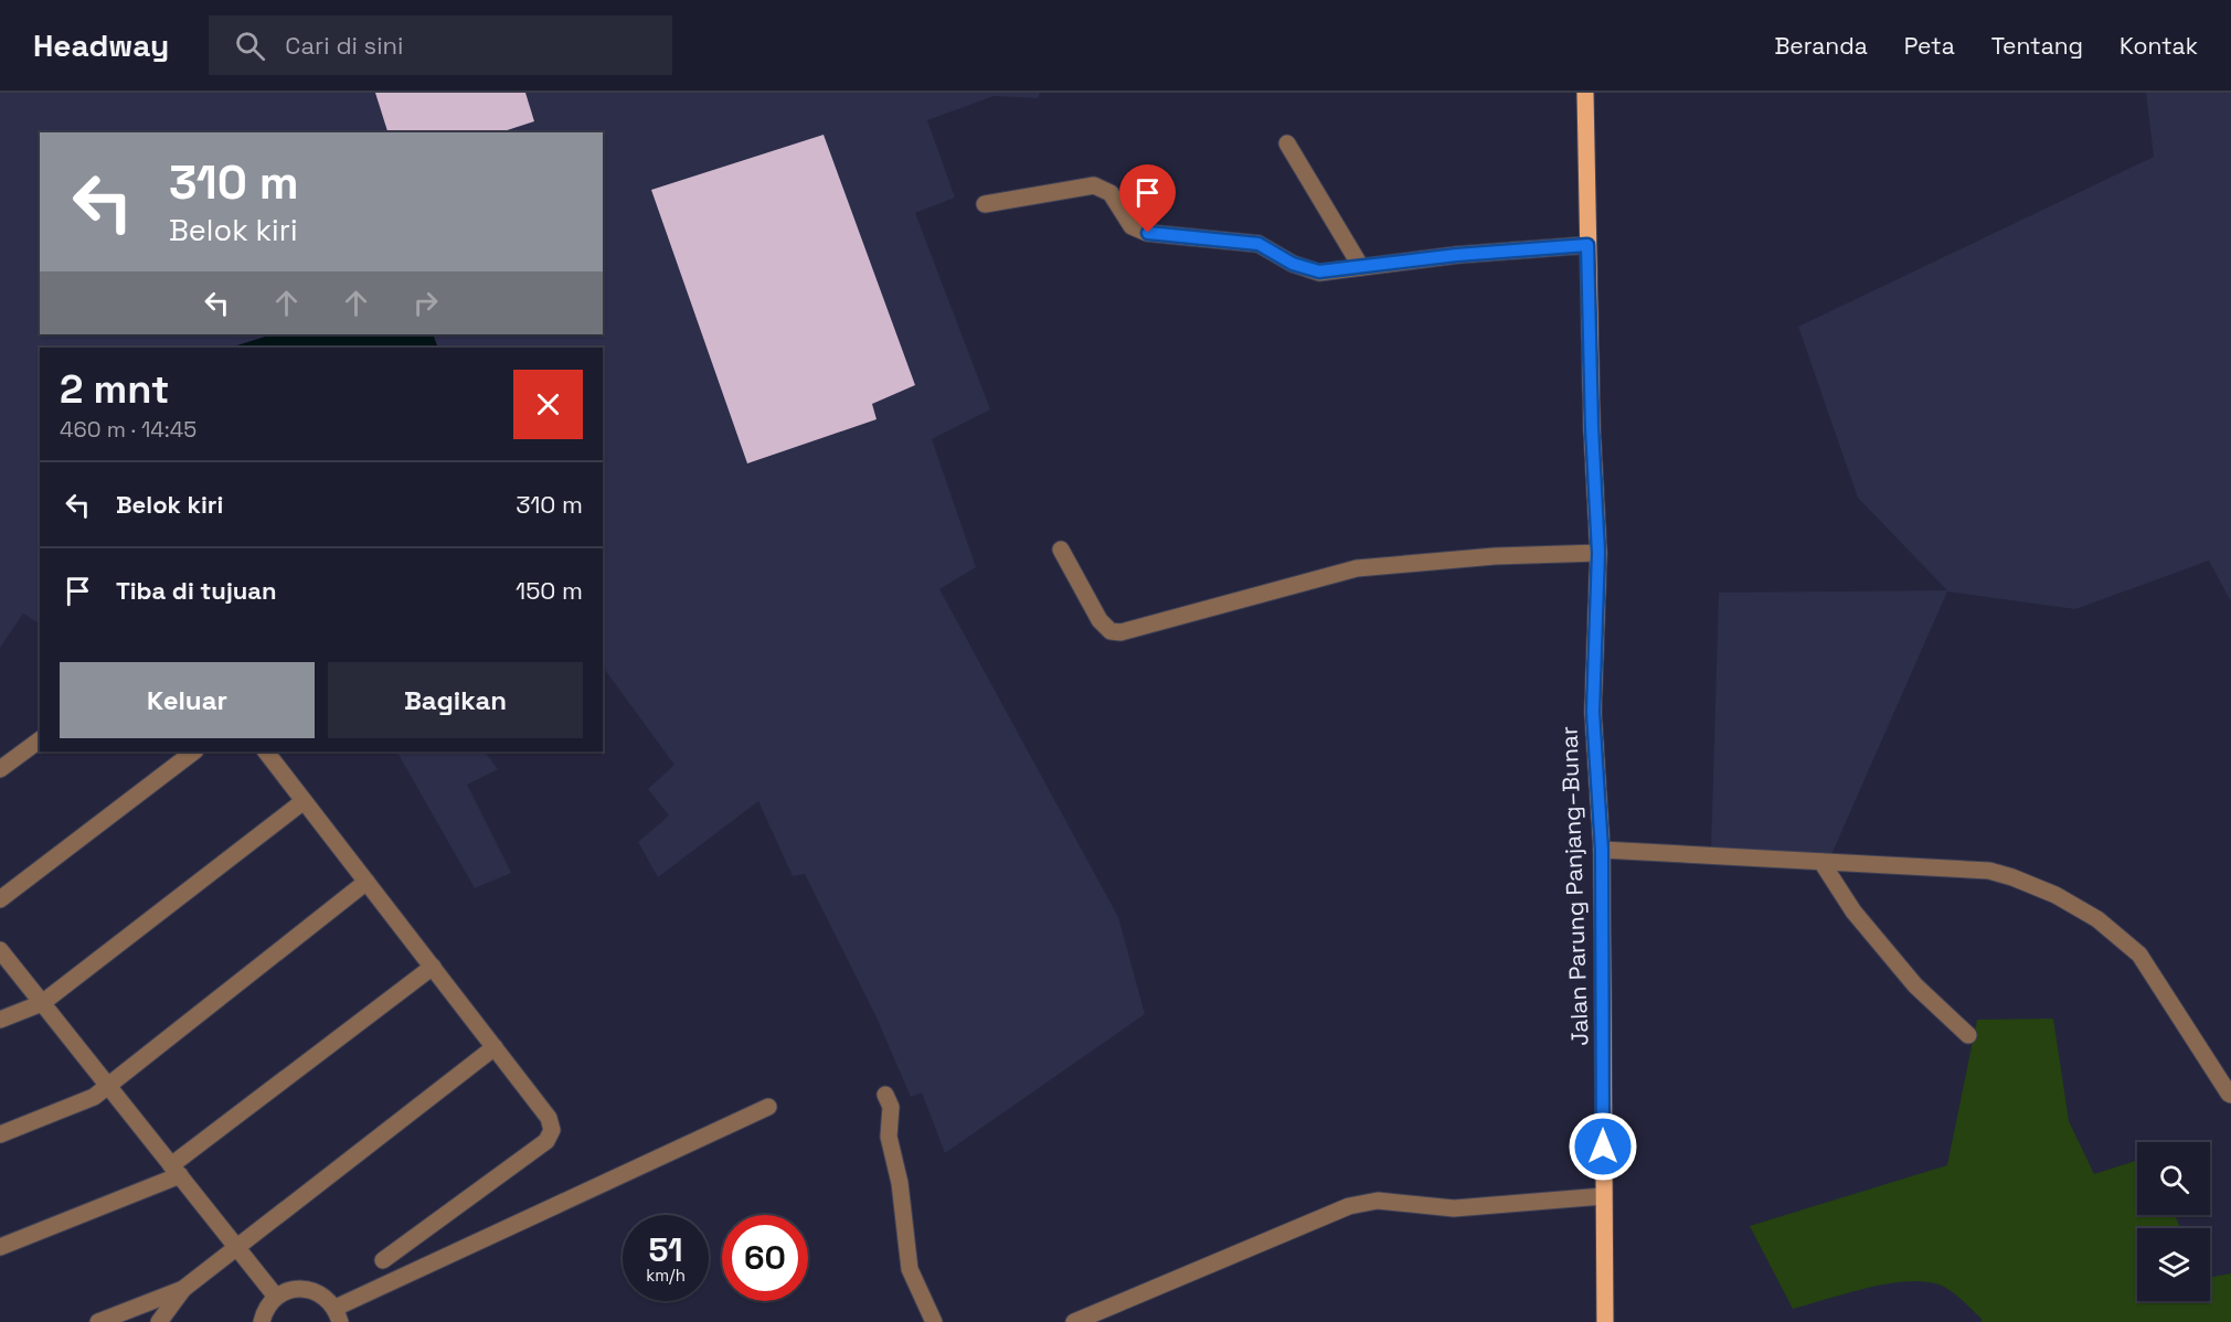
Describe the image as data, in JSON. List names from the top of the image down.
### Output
{
  "streets": {
    "main road": ["Jalan Parung Panjang–Bunar"]
  },
  "page": {
    "header": "Headway",
    "search": "Cari di sini",
    "nav": [
      "Beranda",
      "Peta",
      "Tentang",
      "Kontak"
    ],
    "turn": ["310 m", "Belok kiri"],
    "heading": ["2 mnt", "460 m · 14:45"],
    "list": [
      {
        "name": "Belok kiri",
        "value": "310 m"
      },
      {
        "name": "Tiba di tujuan",
        "value": "150 m"
      }
    ],
    "buttons": ["Keluar", "Bagikan"],
    "speed": "51 km/h",
    "limit": "60"
  }
}
